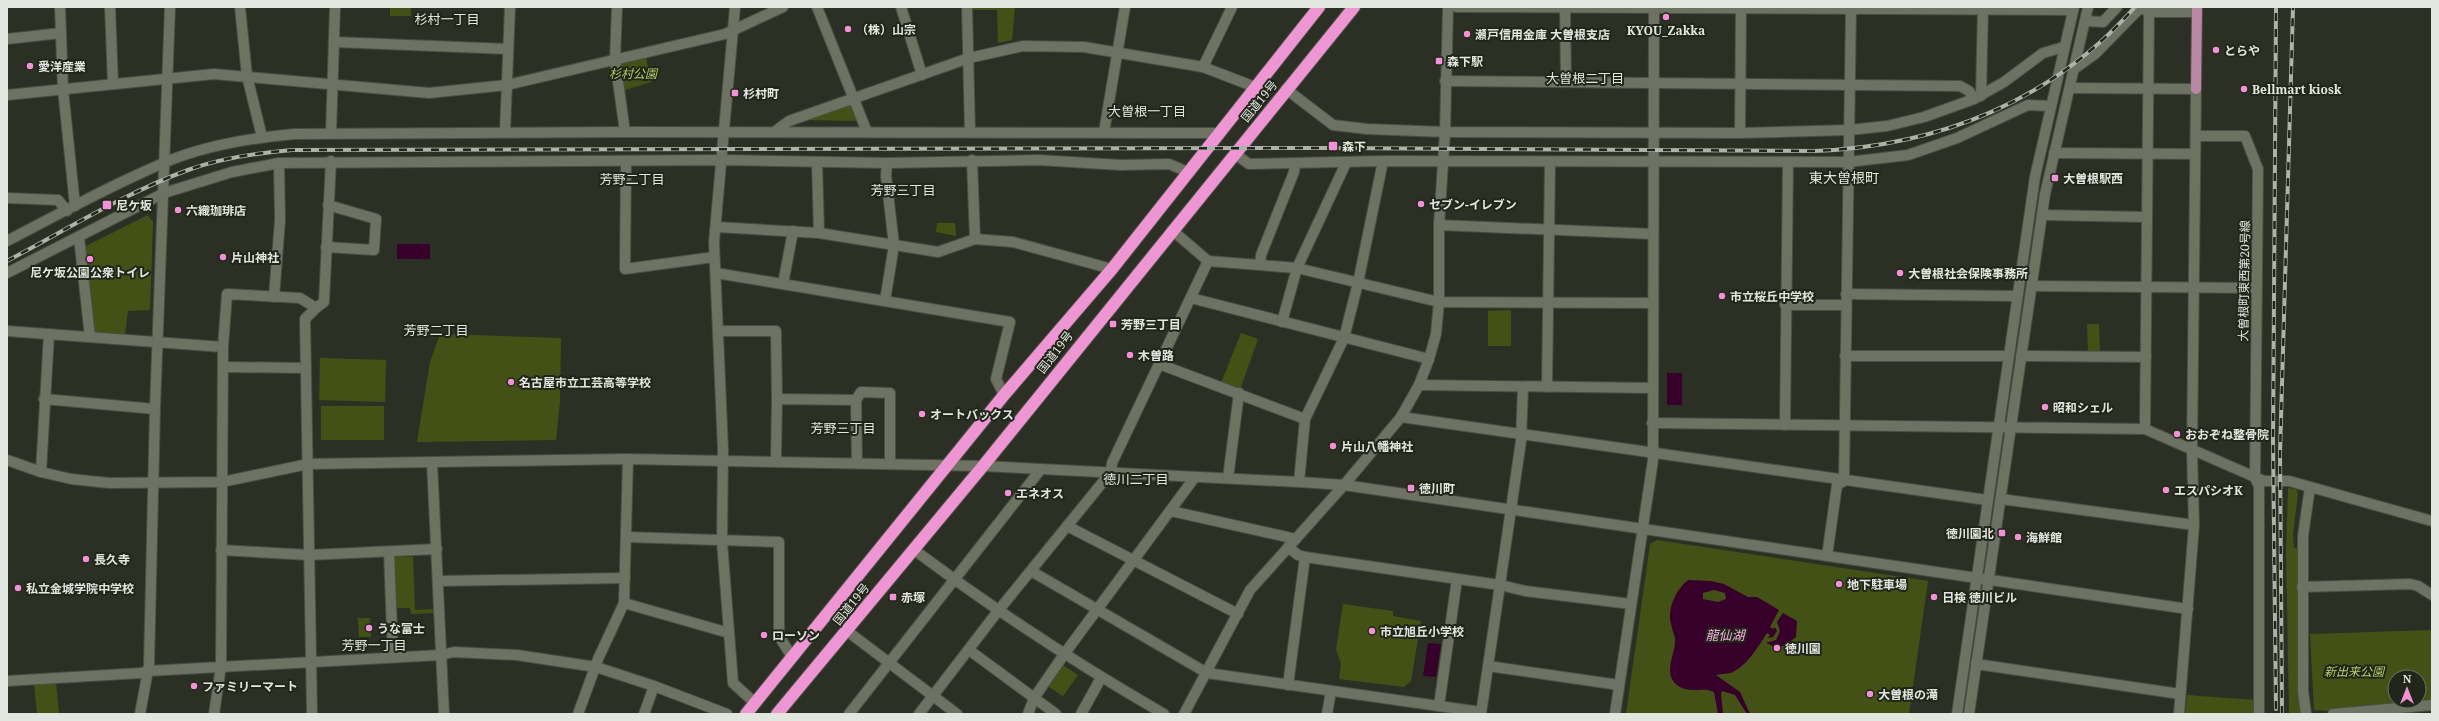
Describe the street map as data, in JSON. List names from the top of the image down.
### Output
{
  "streets": {
    "highway": ["国道19号"],
    "street": ["大曽根町東西第20号線"]
  },
  "districts": [
    "杉村一丁目",
    "大曽根二丁目",
    "大曽根一丁目",
    "東大曽根町",
    "芳野二丁目",
    "芳野三丁目",
    "芳野二丁目",
    "芳野三丁目",
    "徳川二丁目",
    "芳野一丁目"
  ],
  "water": ["龍仙湖"],
  "parks": ["杉村公園", "新出来公園"],
  "places": {
    "other": [
      "KYOU_Zakka",
      "（株）山宗",
      "瀬戸信用金庫 大曽根支店",
      "とらや",
      "愛洋産業",
      "Bellmart kiosk",
      "セブン-イレブン",
      "六織珈琲店",
      "片山神社",
      "尼ケ坂公園公衆トイレ",
      "大曽根社会保険事務所",
      "市立桜丘中学校",
      "木曽路",
      "名古屋市立工芸高等学校",
      "昭和シェル",
      "オートバックス",
      "おおぞね整骨院",
      "片山八幡神社",
      "エスパシオK",
      "エネオス",
      "海鮮館",
      "長久寺",
      "地下駐車場",
      "私立金城学院中学校",
      "日検 徳川ビル",
      "うな富士",
      "市立旭丘小学校",
      "ローソン",
      "徳川園",
      "ファミリーマート",
      "大曽根の滝"
    ],
    "transit": [
      "森下駅",
      "杉村町",
      "森下",
      "大曽根駅西",
      "尼ケ坂",
      "芳野三丁目",
      "徳川町",
      "徳川園北",
      "赤塚"
    ]
  },
  "north": "top"
}
